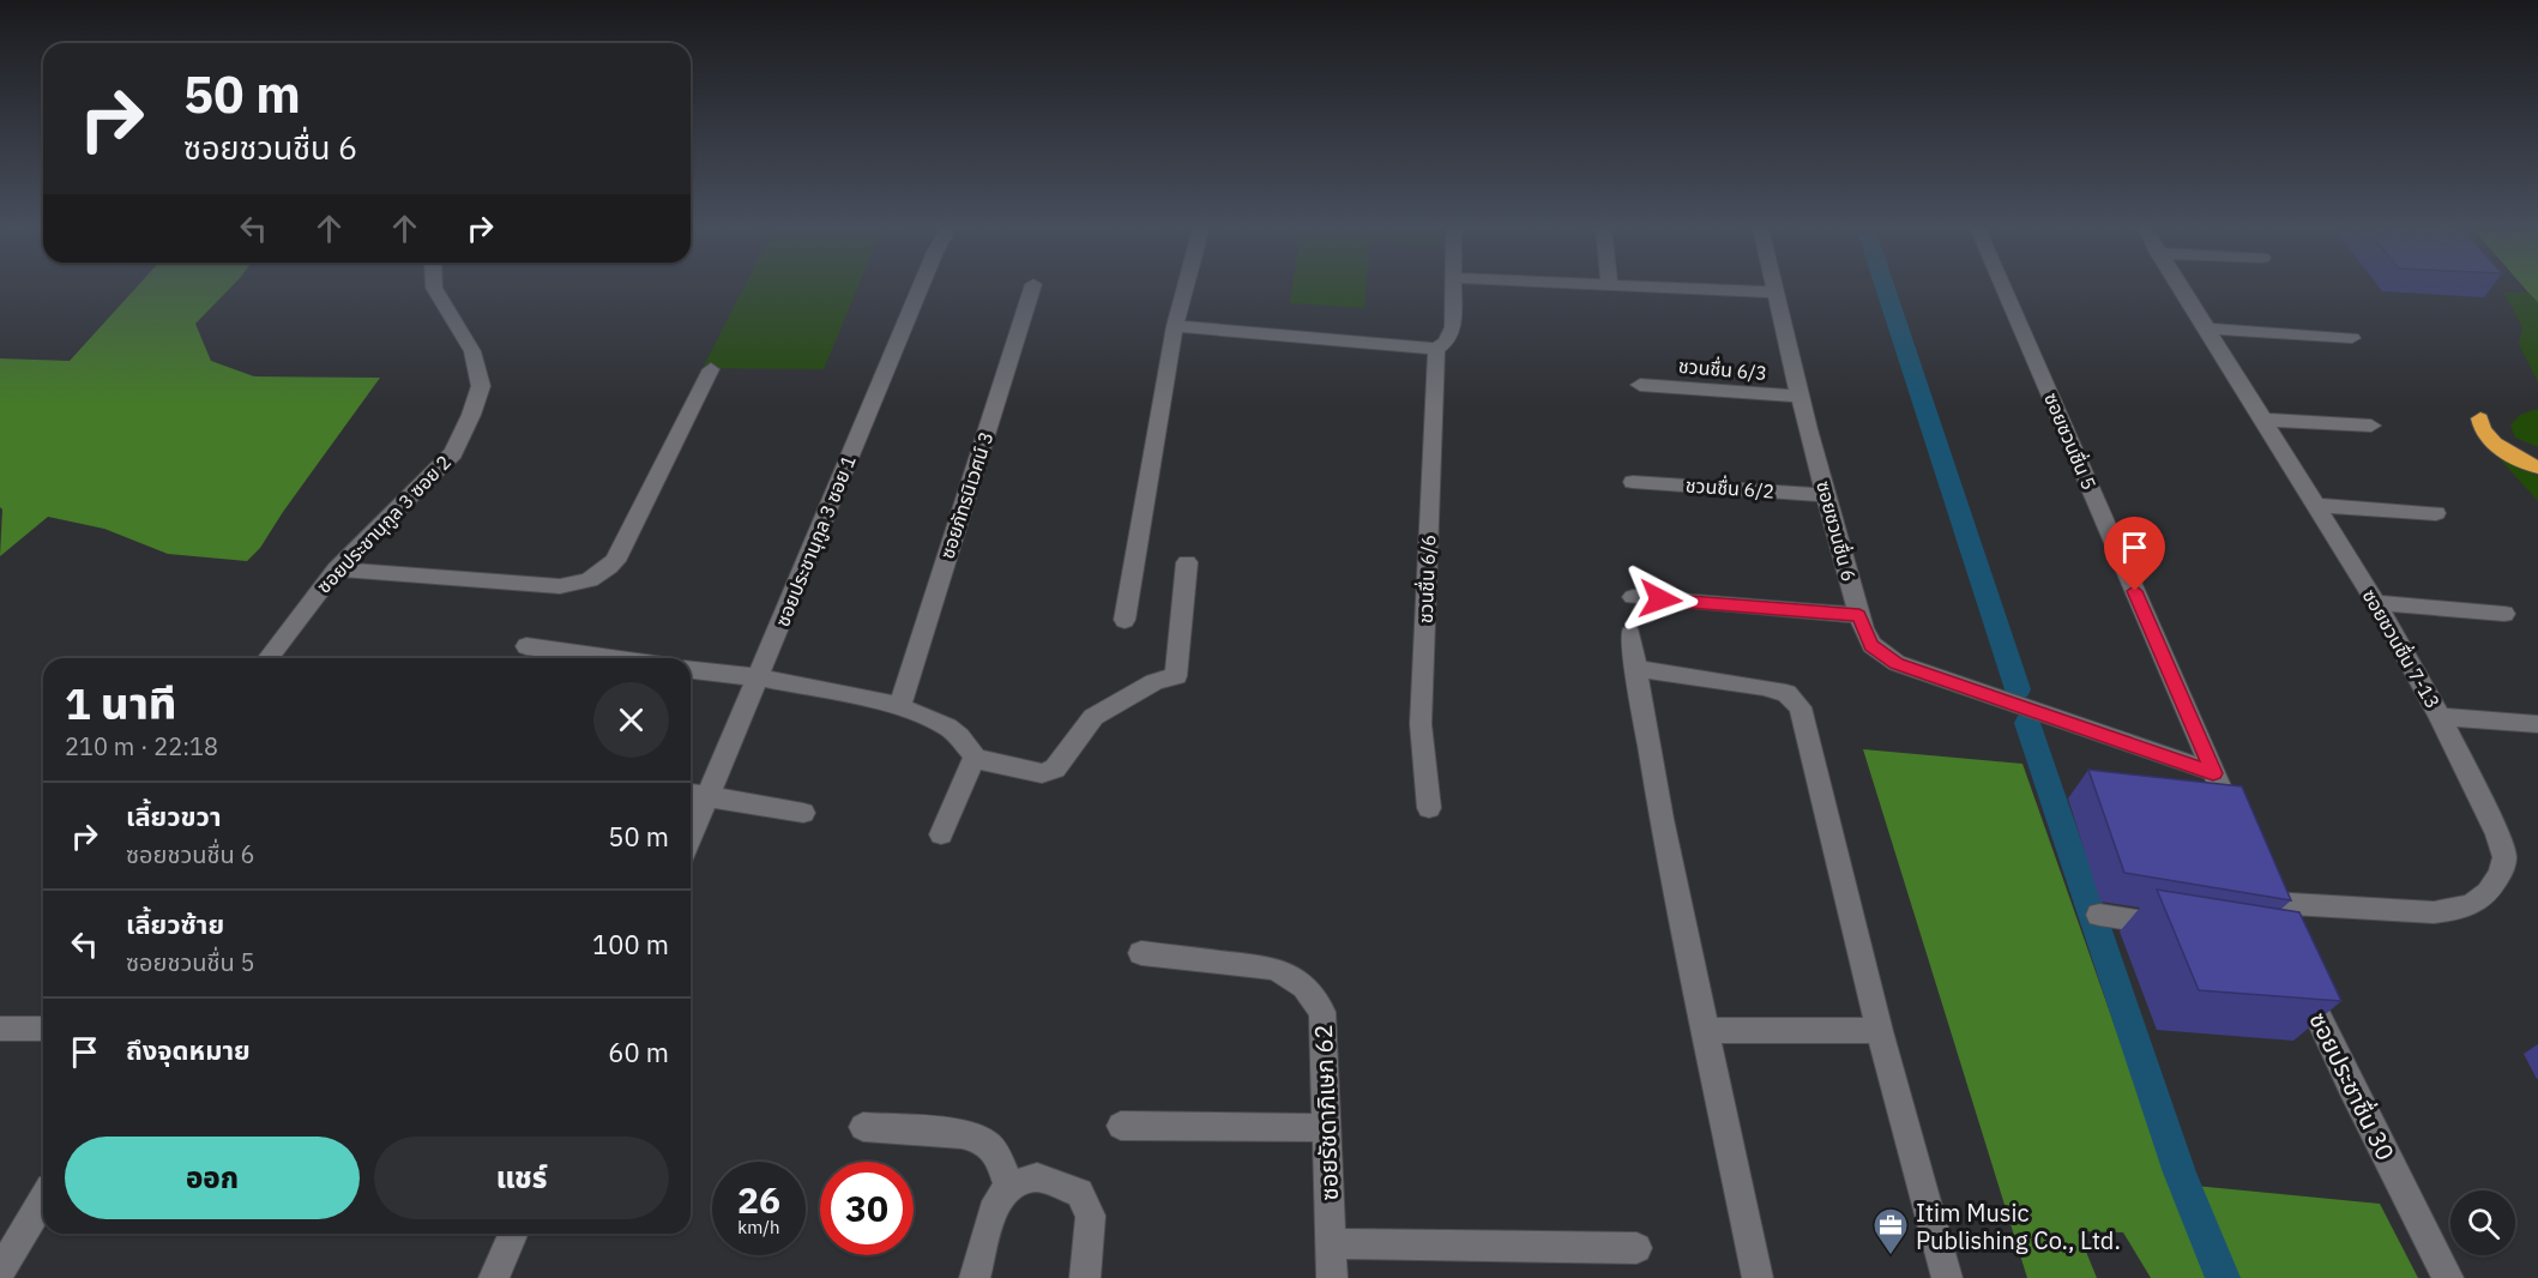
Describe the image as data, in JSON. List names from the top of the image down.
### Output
{
  "streets": {
    "street": [
      "ชวนชื่น 6/3",
      "ซอยชวนชื่น 5",
      "ชวนชื่น 6/2",
      "ซอยภัทรนิเวศน์ 3",
      "ซอยประชานุกูล 3 ซอย 2",
      "ซอยชวนชื่น 6",
      "ซอยประชานุกูล 3 ซอย 1",
      "ชวนชื่น 6/6",
      "ซอยชวนชื่น 7-13",
      "ซอยประชาชื่น 30",
      "ซอยรัชดาภิเษก 62"
    ]
  },
  "crossings": [
    ["ชวนชื่น 6/3", "ซอยชวนชื่น 6"],
    ["ซอยชวนชื่น 5", "ซอยชวนชื่น 6"],
    ["ชวนชื่น 6/2", "ซอยชวนชื่น 6"]
  ],
  "places": {
    "office": ["Itim Music Publishing Co., Ltd."]
  },
  "page": {
    "turn": ["50 m", "ซอยชวนชื่น 6"],
    "heading": ["1 นาที", "210 m · 22:18"],
    "list": [
      {
        "name": "เลี้ยวขวา",
        "note": "ซอยชวนชื่น 6",
        "value": "50 m"
      },
      {
        "name": "เลี้ยวซ้าย",
        "note": "ซอยชวนชื่น 5",
        "value": "100 m"
      },
      {
        "name": "ถึงจุดหมาย",
        "value": "60 m"
      }
    ],
    "buttons": ["ออก", "แชร์"],
    "speed": "26 km/h",
    "limit": "30"
  }
}
